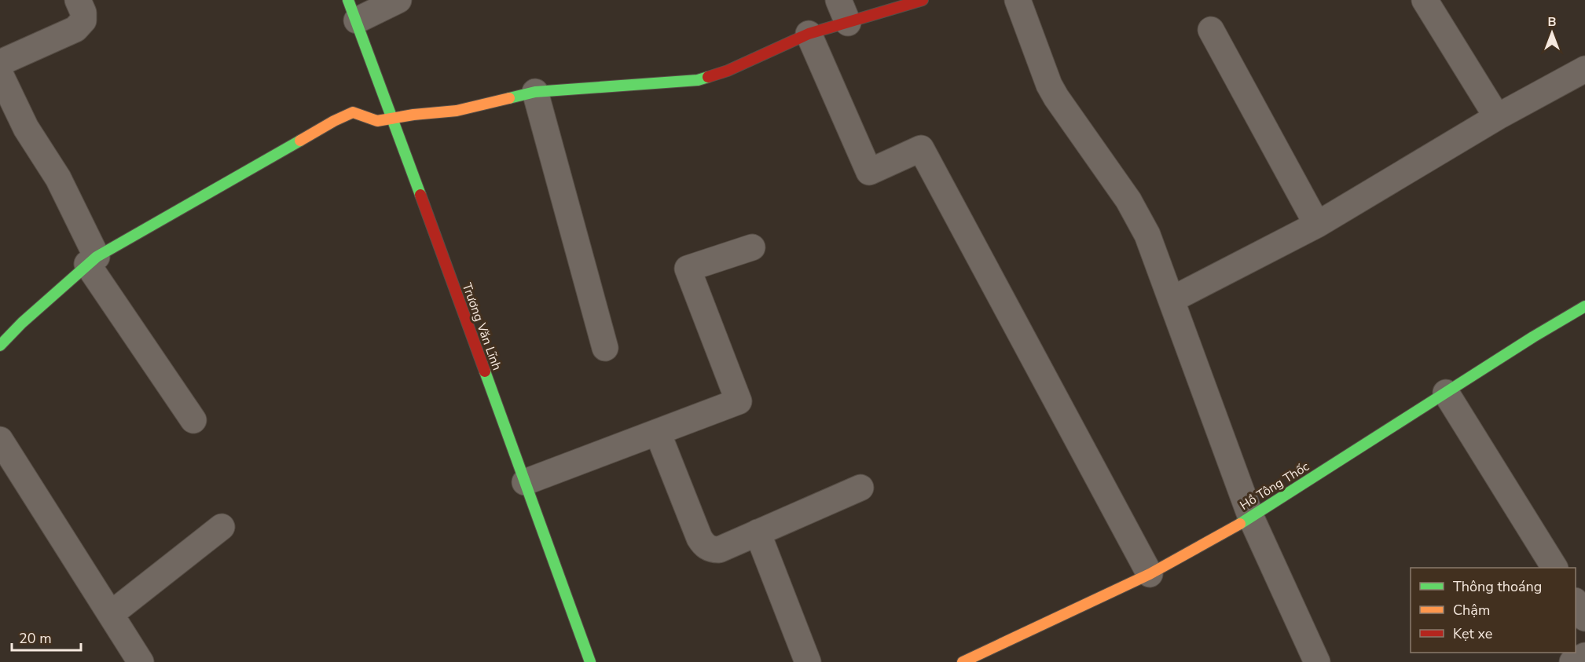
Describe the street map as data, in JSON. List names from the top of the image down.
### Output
{
  "streets": {
    "street": ["Trương Văn Lĩnh", "Hồ Tông Thốc"]
  },
  "legend": ["Thông thoáng", "Chậm", "Kẹt xe"],
  "scale_bar": "20 m",
  "north": "top"
}
